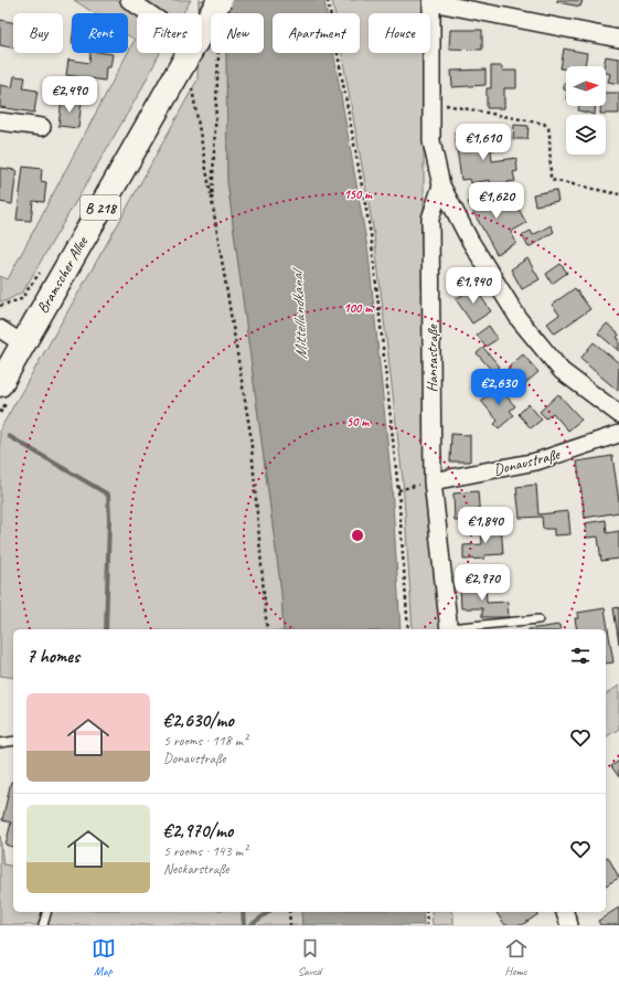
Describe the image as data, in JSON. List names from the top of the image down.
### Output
{
  "streets": {
    "main road": ["B 218", "Bramscher Allee"],
    "street": ["Hansastraße", "Donaustraße"]
  },
  "crossings": [
    ["Hansastraße", "Donaustraße"]
  ],
  "water": ["Mittellandkanal"],
  "north": "right",
  "page": {
    "chip": [
      "Buy",
      "Rent",
      "Filters",
      "New",
      "Apartment",
      "House"
    ],
    "price": [
      "€2,490",
      "€1,610",
      "€1,620",
      "€1,940",
      "€2,630",
      "€1,840",
      "€2,970"
    ],
    "heading": "7 homes",
    "list": [
      {
        "name": "€2,630/mo",
        "note": "5 rooms · 118 m² · Donaustraße"
      },
      {
        "name": "€2,970/mo",
        "note": "5 rooms · 143 m² · Neckarstraße"
      }
    ],
    "tabs": ["Map", "Saved", "Home"]
  },
  "rings": ["150 m", "100 m", "50 m"]
}
